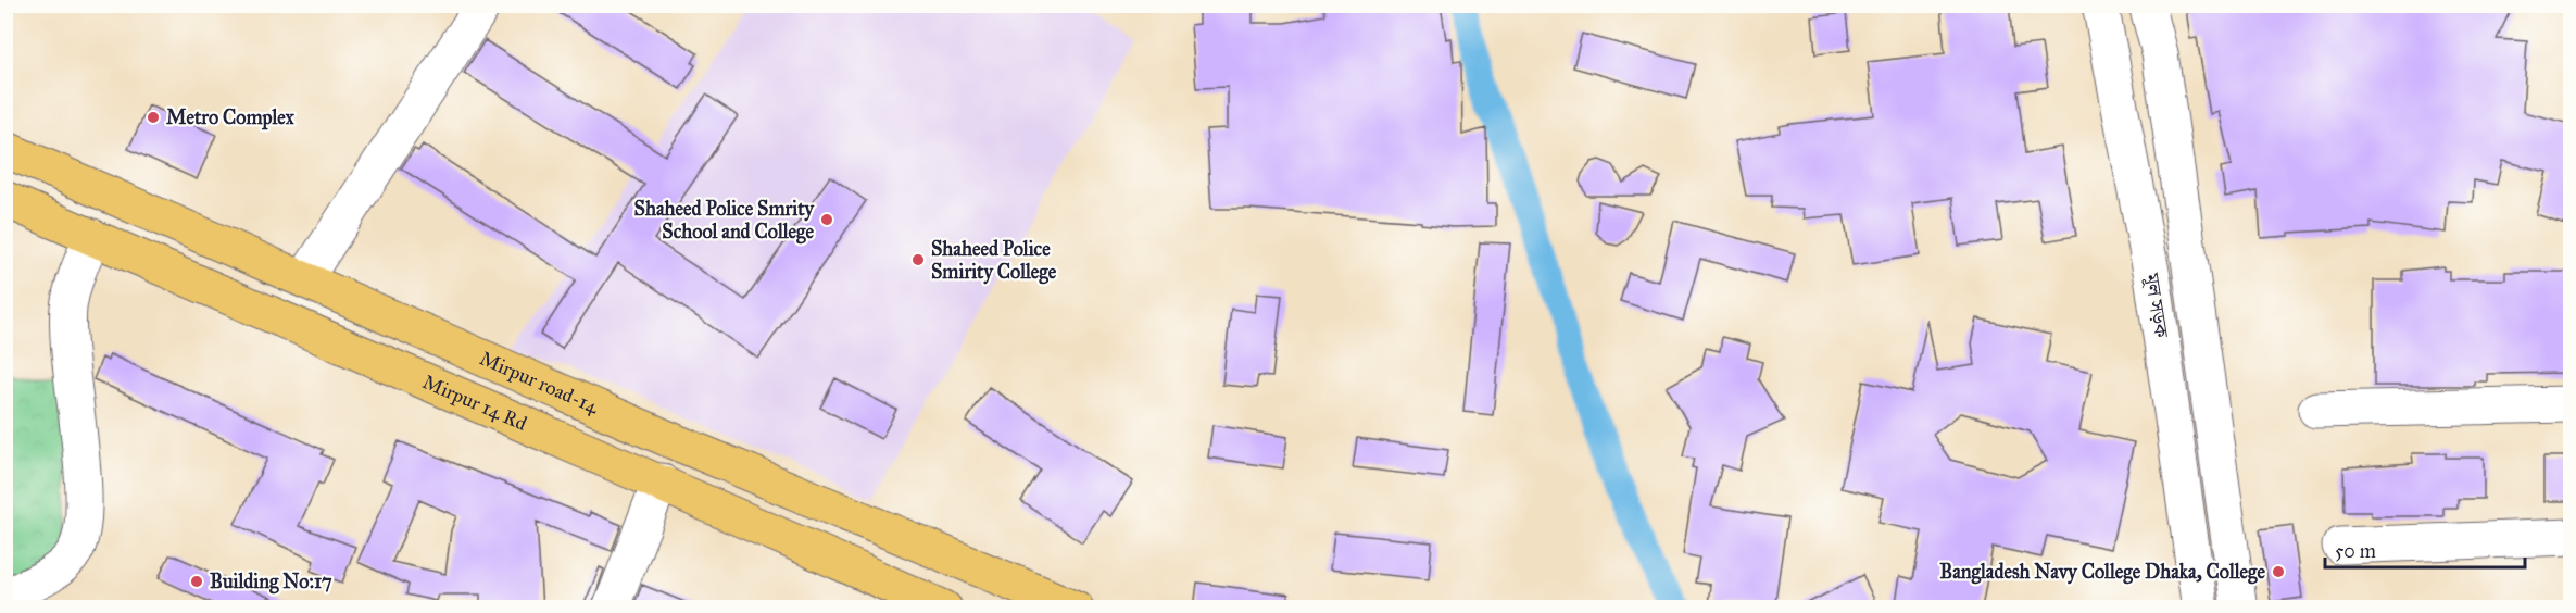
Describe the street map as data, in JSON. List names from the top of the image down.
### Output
{
  "streets": {
    "main road": ["Mirpur road-14", "Mirpur 14 Rd"],
    "street": ["মূল সড়ক"]
  },
  "places": [
    "Metro Complex",
    "Shaheed Police Smrity School and College",
    "Shaheed Police Smirity College",
    "Bangladesh Navy College Dhaka, College",
    "Building No:17"
  ],
  "scale_bar": "50 m"
}
